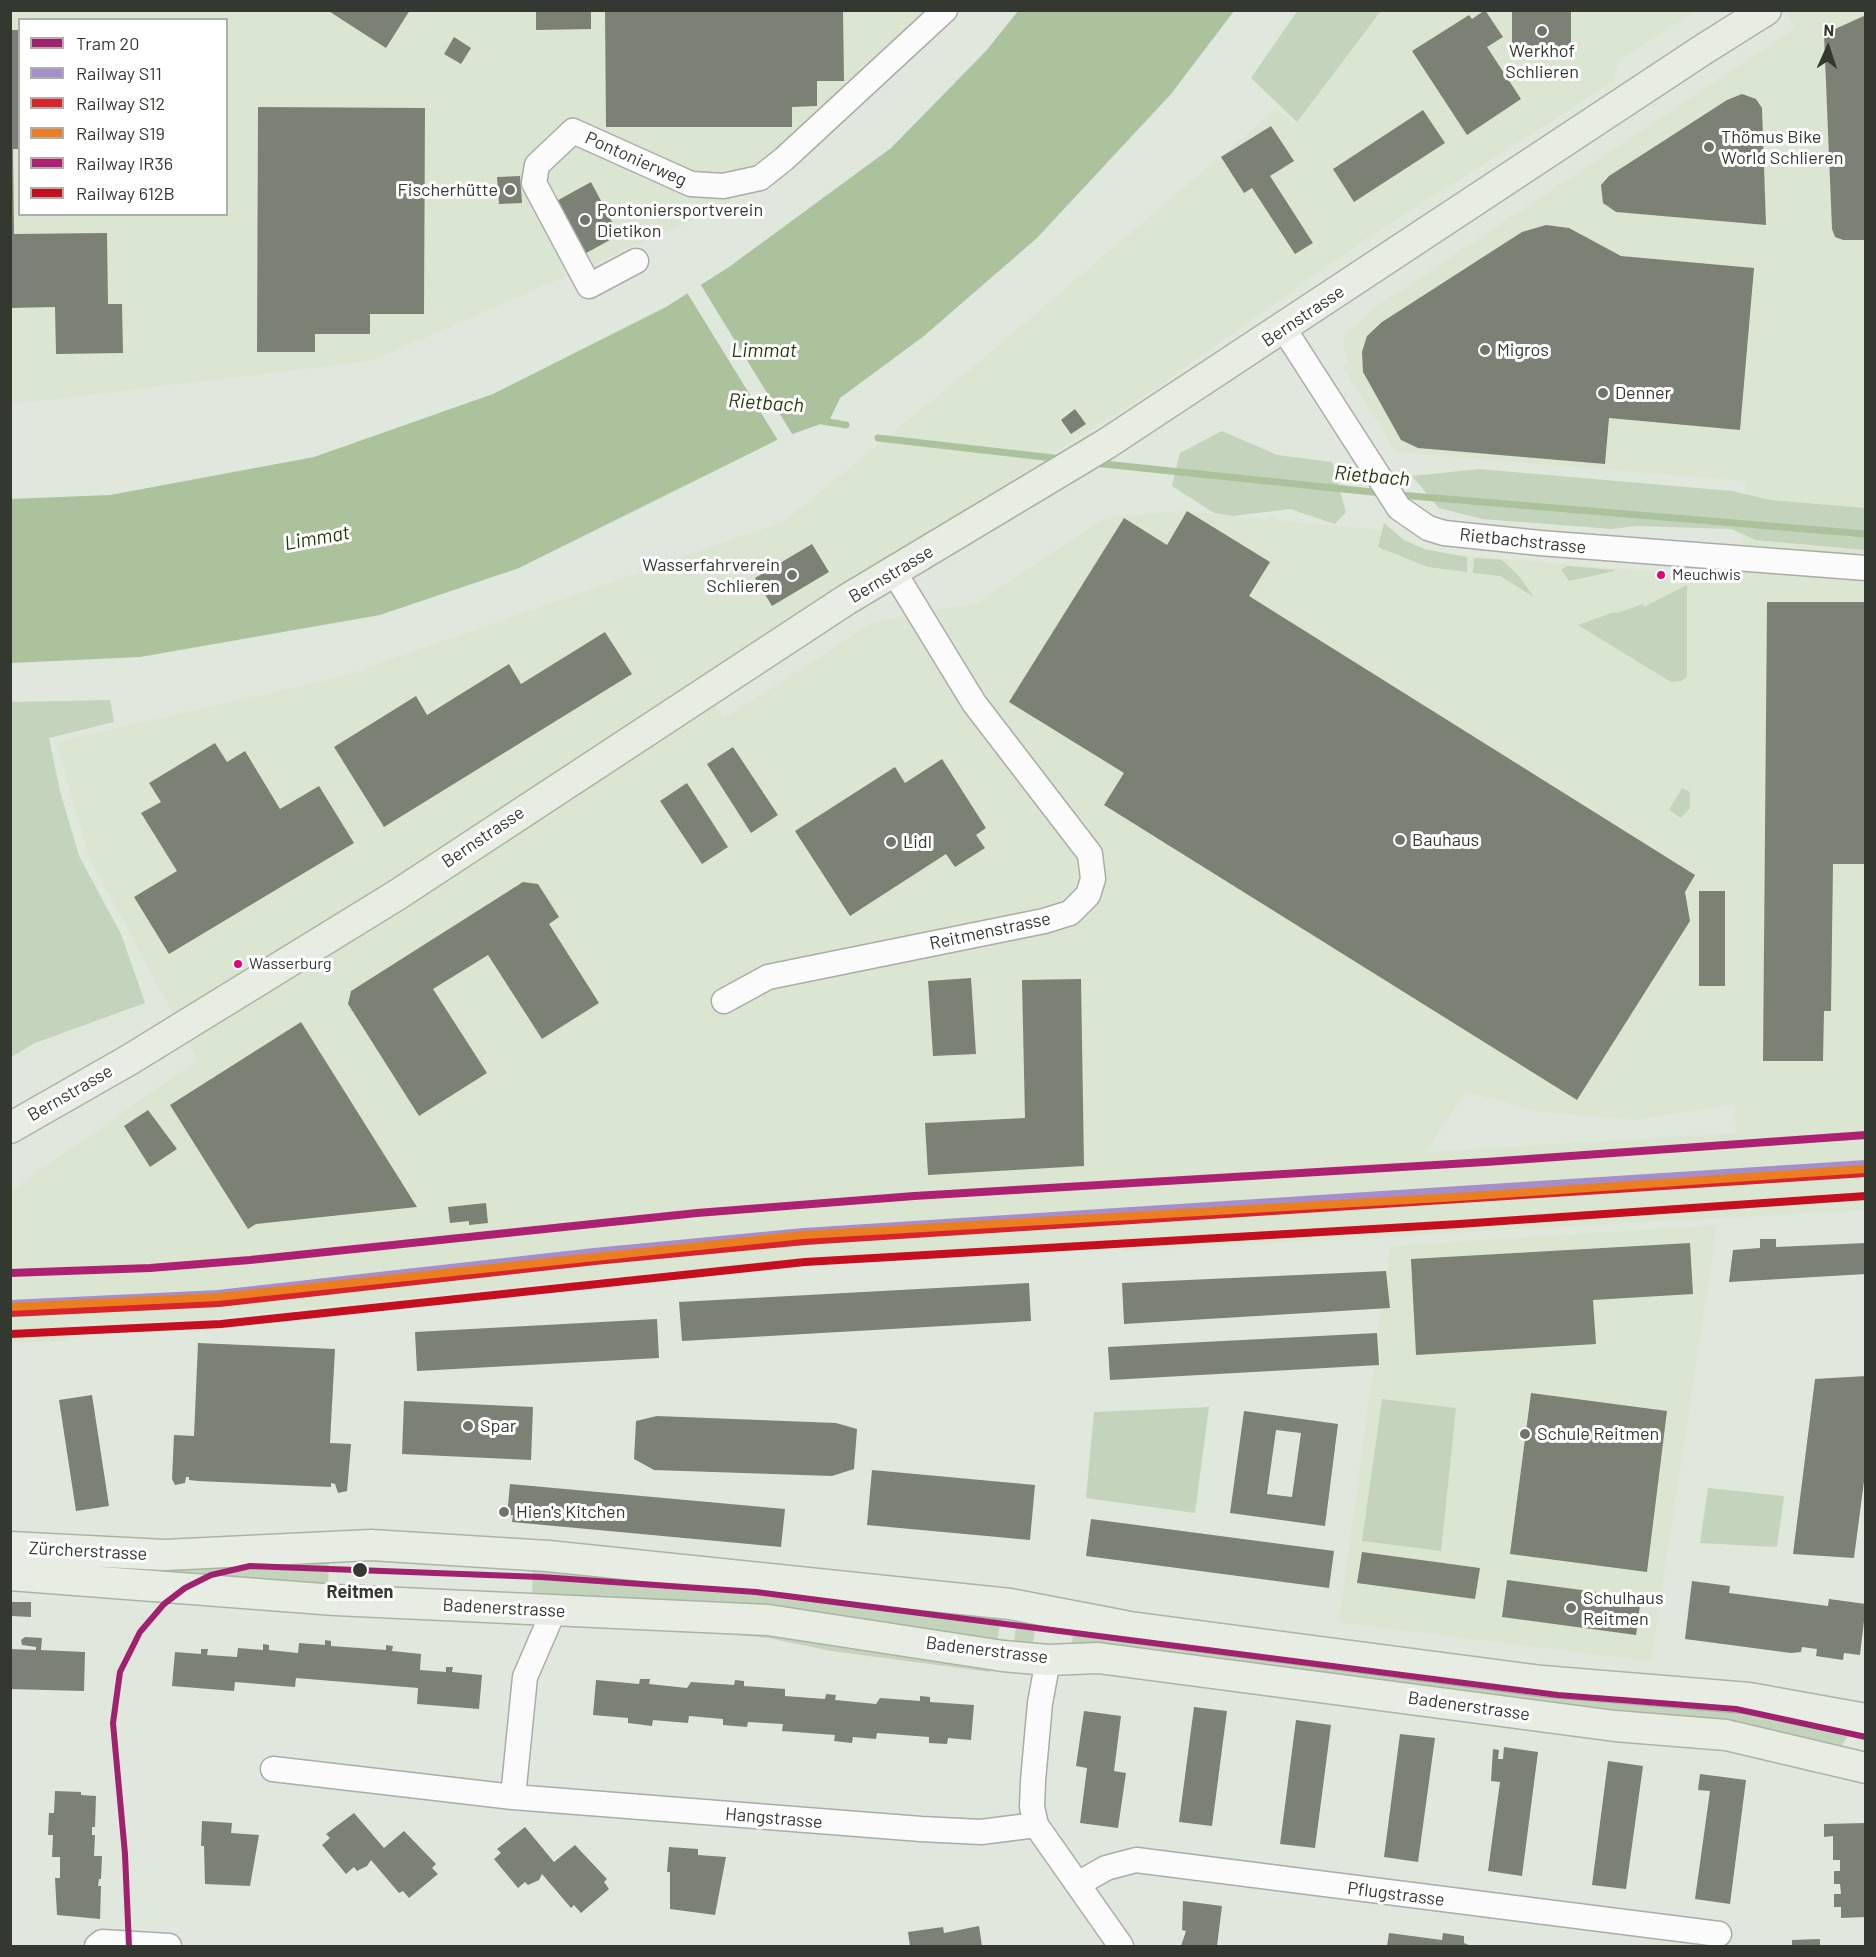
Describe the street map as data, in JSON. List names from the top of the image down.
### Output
{
  "streets": {
    "main road": ["Bernstrasse", "Zürcherstrasse", "Badenerstrasse"],
    "street": [
      "Pontonierweg",
      "Rietbachstrasse",
      "Reitmenstrasse",
      "Hangstrasse",
      "Pflugstrasse"
    ]
  },
  "crossings": [
    ["Bernstrasse", "Rietbachstrasse"],
    ["Bernstrasse", "Reitmenstrasse"],
    ["Zürcherstrasse", "Badenerstrasse"]
  ],
  "water": ["Limmat", "Rietbach"],
  "places": [
    "Werkhof Schlieren",
    "Thömus Bike World Schlieren",
    "Fischerhütte",
    "Pontoniersportverein Dietikon",
    "Migros",
    "Denner",
    "Wasserfahrverein Schlieren",
    "Meuchwis",
    "Bauhaus",
    "Lidl",
    "Wasserburg",
    "Spar",
    "Schule Reitmen",
    "Hien's Kitchen",
    "Reitmen",
    "Schulhaus Reitmen"
  ],
  "lines": [
    "rail line IR36",
    "rail line S11",
    "rail line S19",
    "rail line S12",
    "rail line 612B",
    "tram line 20"
  ],
  "legend": [
    "Tram 20",
    "Railway S11",
    "Railway S12",
    "Railway S19",
    "Railway IR36",
    "Railway 612B"
  ],
  "north": "top"
}
